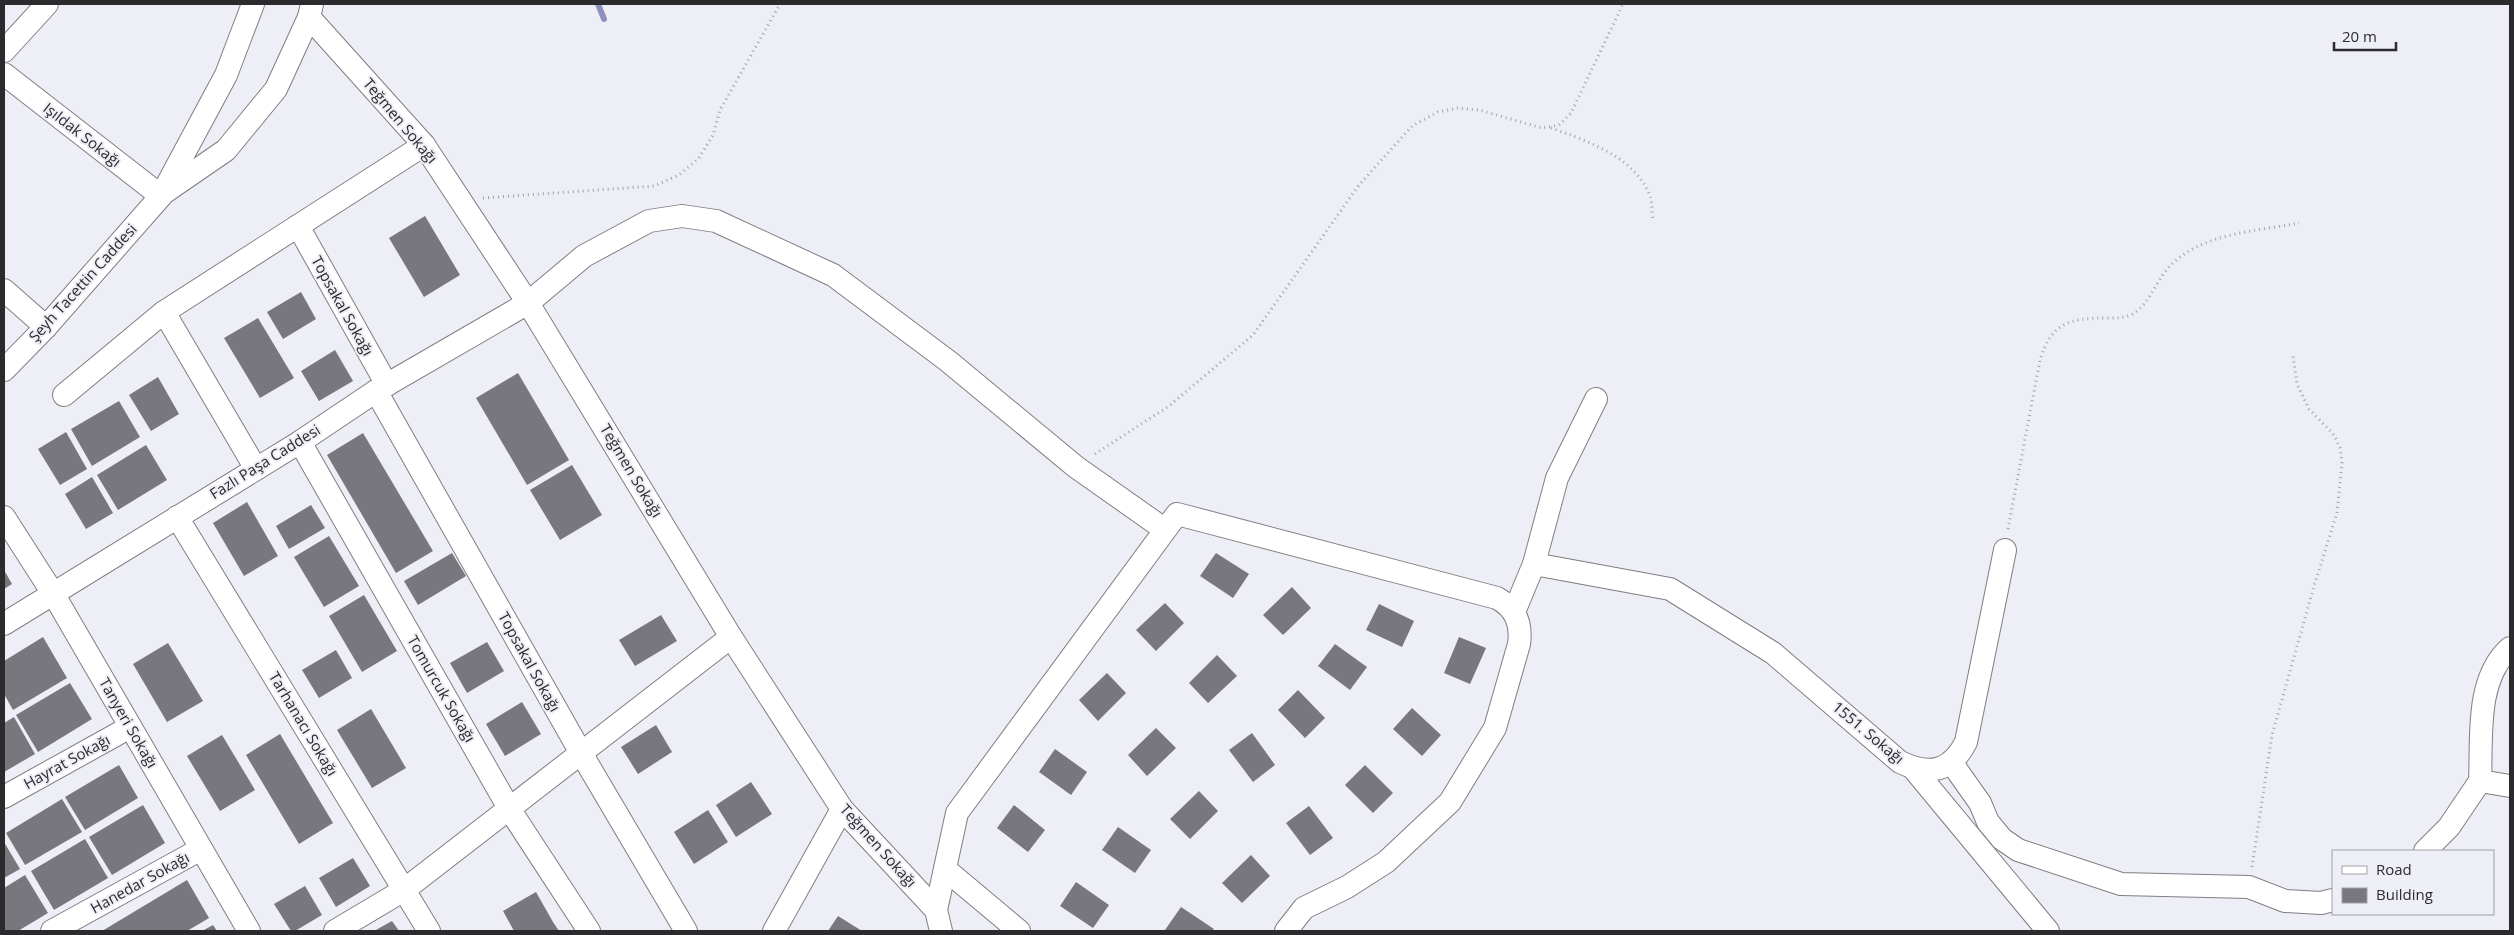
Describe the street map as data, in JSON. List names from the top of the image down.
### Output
{
  "streets": {
    "street": [
      "Teğmen Sokağı",
      "Işıldak Sokağı",
      "Şeyh Tacettin Caddesi",
      "Topsakal Sokağı",
      "Fazlı Paşa Caddesi",
      "Tomurcuk Sokağı",
      "Tanyeri Sokağı",
      "Tarhanacı Sokağı",
      "1551. Sokağı",
      "Hayrat Sokağı",
      "Hanedar Sokağı"
    ]
  },
  "crossings": [
    ["Teğmen Sokağı", "Fazlı Paşa Caddesi"],
    ["Işıldak Sokağı", "Şeyh Tacettin Caddesi"],
    ["Topsakal Sokağı", "Fazlı Paşa Caddesi"],
    ["Fazlı Paşa Caddesi", "Tomurcuk Sokağı"],
    ["Fazlı Paşa Caddesi", "Tanyeri Sokağı"],
    ["Fazlı Paşa Caddesi", "Tarhanacı Sokağı"],
    ["Tanyeri Sokağı", "Hayrat Sokağı"],
    ["Tanyeri Sokağı", "Hanedar Sokağı"]
  ],
  "legend": ["Road", "Building"],
  "scale_bar": "20 m"
}
